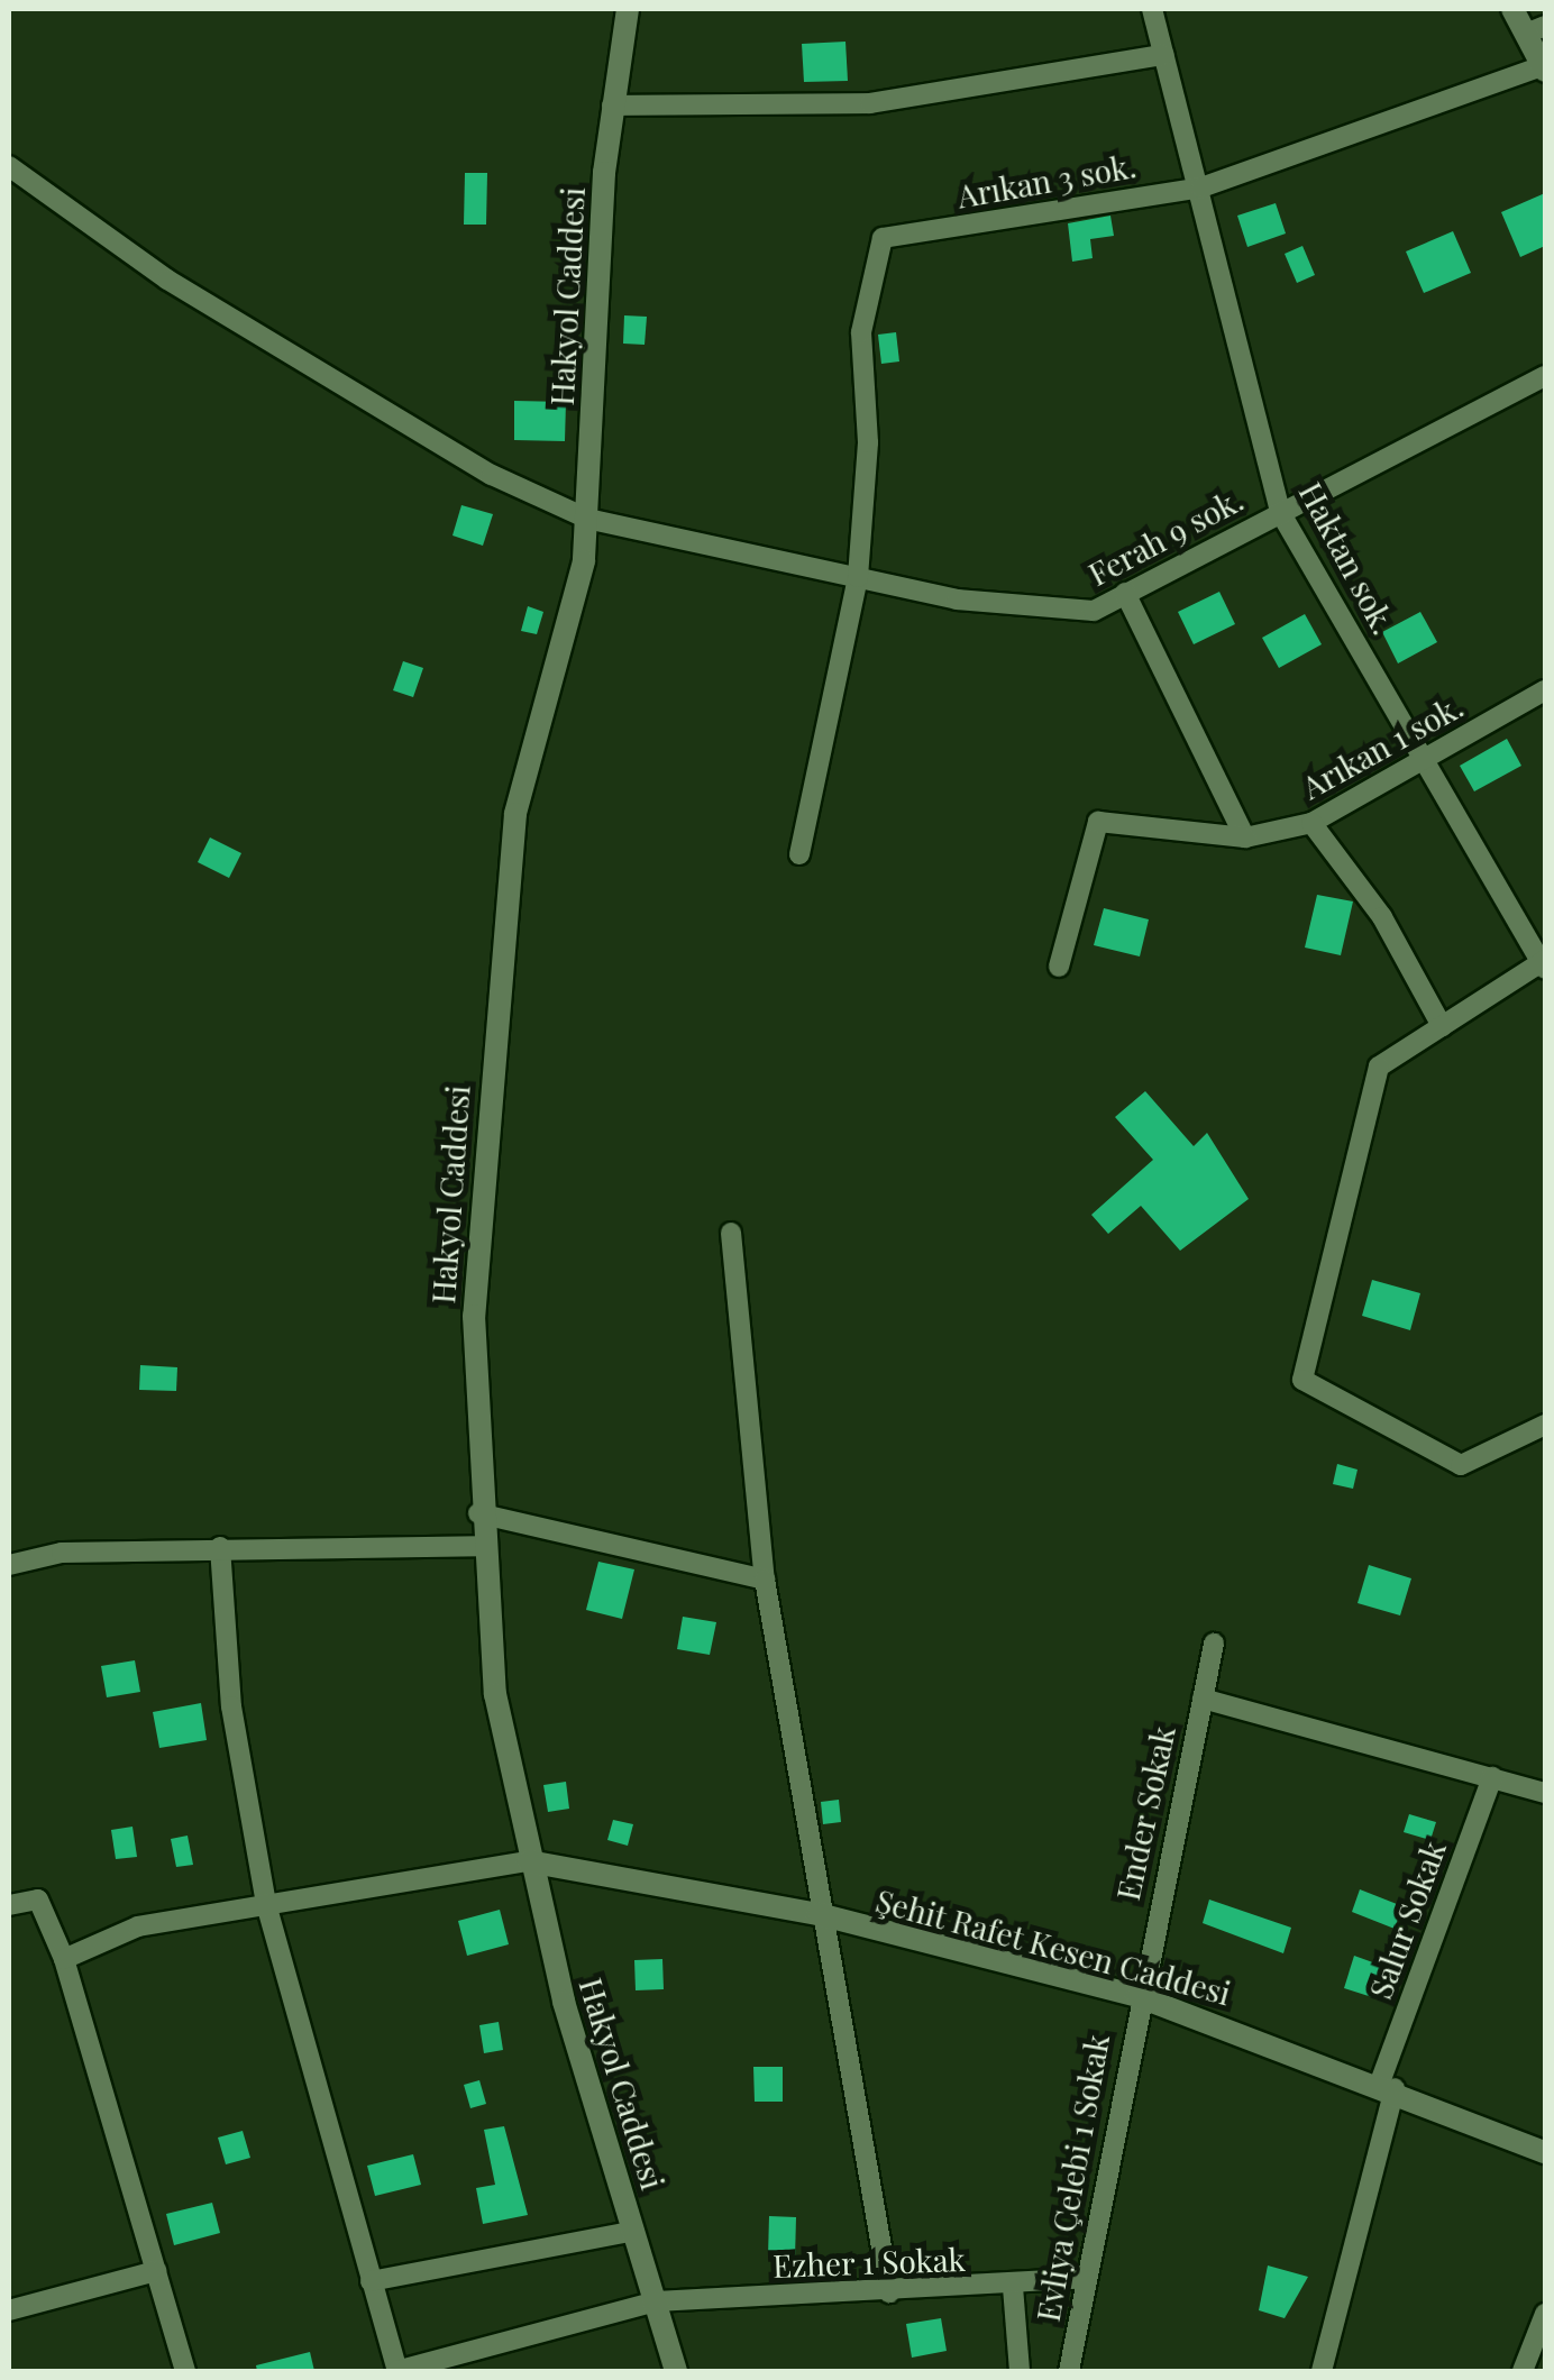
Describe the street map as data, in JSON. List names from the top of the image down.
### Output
{
  "streets": {
    "street": [
      "Arıkan 3 sok.",
      "Hakyol Caddesi",
      "Ferah 9 sok.",
      "Haktan sok.",
      "Arıkan 1 sok.",
      "Ender Sokak",
      "Salur Sokak",
      "Şehit Rafet Kesen Caddesi",
      "Evliya Çelebi 1 Sokak",
      "Ezher 1 Sokak"
    ]
  },
  "crossings": [
    ["Arıkan 3 sok.", "Ferah 9 sok."],
    ["Arıkan 3 sok.", "Haktan sok."],
    ["Hakyol Caddesi", "Ferah 9 sok."],
    ["Hakyol Caddesi", "Şehit Rafet Kesen Caddesi"],
    ["Hakyol Caddesi", "Ezher 1 Sokak"],
    ["Ferah 9 sok.", "Haktan sok."],
    ["Haktan sok.", "Arıkan 1 sok."],
    ["Ender Sokak", "Şehit Rafet Kesen Caddesi"],
    ["Ender Sokak", "Evliya Çelebi 1 Sokak"],
    ["Salur Sokak", "Şehit Rafet Kesen Caddesi"],
    ["Şehit Rafet Kesen Caddesi", "Evliya Çelebi 1 Sokak"],
    ["Evliya Çelebi 1 Sokak", "Ezher 1 Sokak"]
  ]
}
